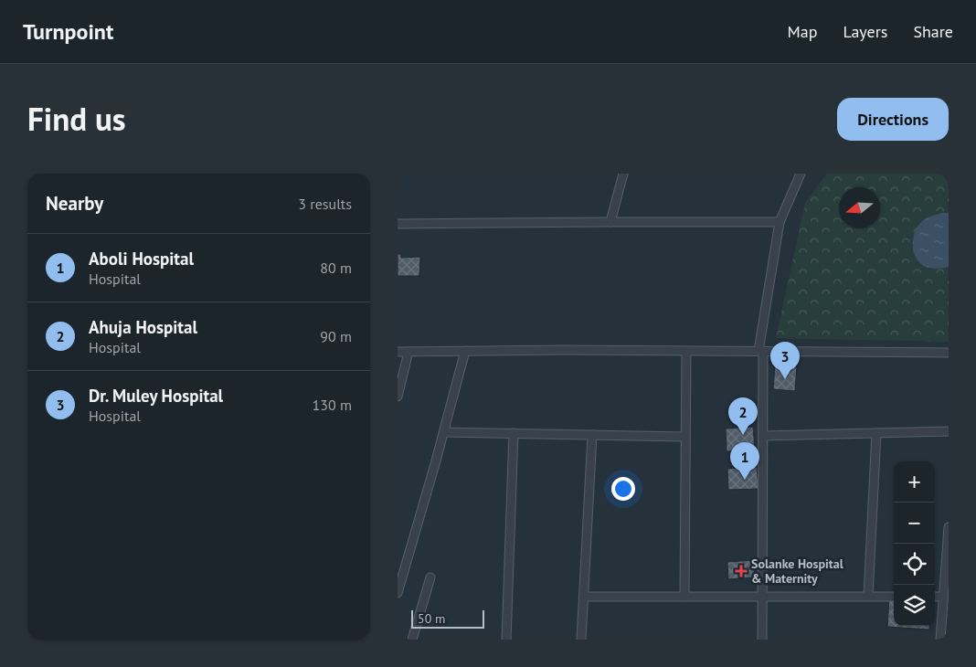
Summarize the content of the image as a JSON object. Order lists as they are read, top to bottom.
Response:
{
  "places": {
    "health": ["Solanke Hospital & Maternity"]
  },
  "scale_bar": "50 m",
  "north": "left",
  "page": {
    "header": "Turnpoint",
    "nav": ["Map", "Layers", "Share"],
    "title": "Find us",
    "buttons": "Directions",
    "heading": ["Nearby", "3 results"],
    "list": [
      {
        "mark": "1",
        "name": "Aboli Hospital",
        "note": "Hospital",
        "value": "80 m"
      },
      {
        "mark": "2",
        "name": "Ahuja Hospital",
        "note": "Hospital",
        "value": "90 m"
      },
      {
        "mark": "3",
        "name": "Dr. Muley Hospital",
        "note": "Hospital",
        "value": "130 m"
      }
    ],
    "pins": ["3", "2", "1"],
    "map_buttons": ["+", "−"],
    "scale": "50 m"
  }
}
